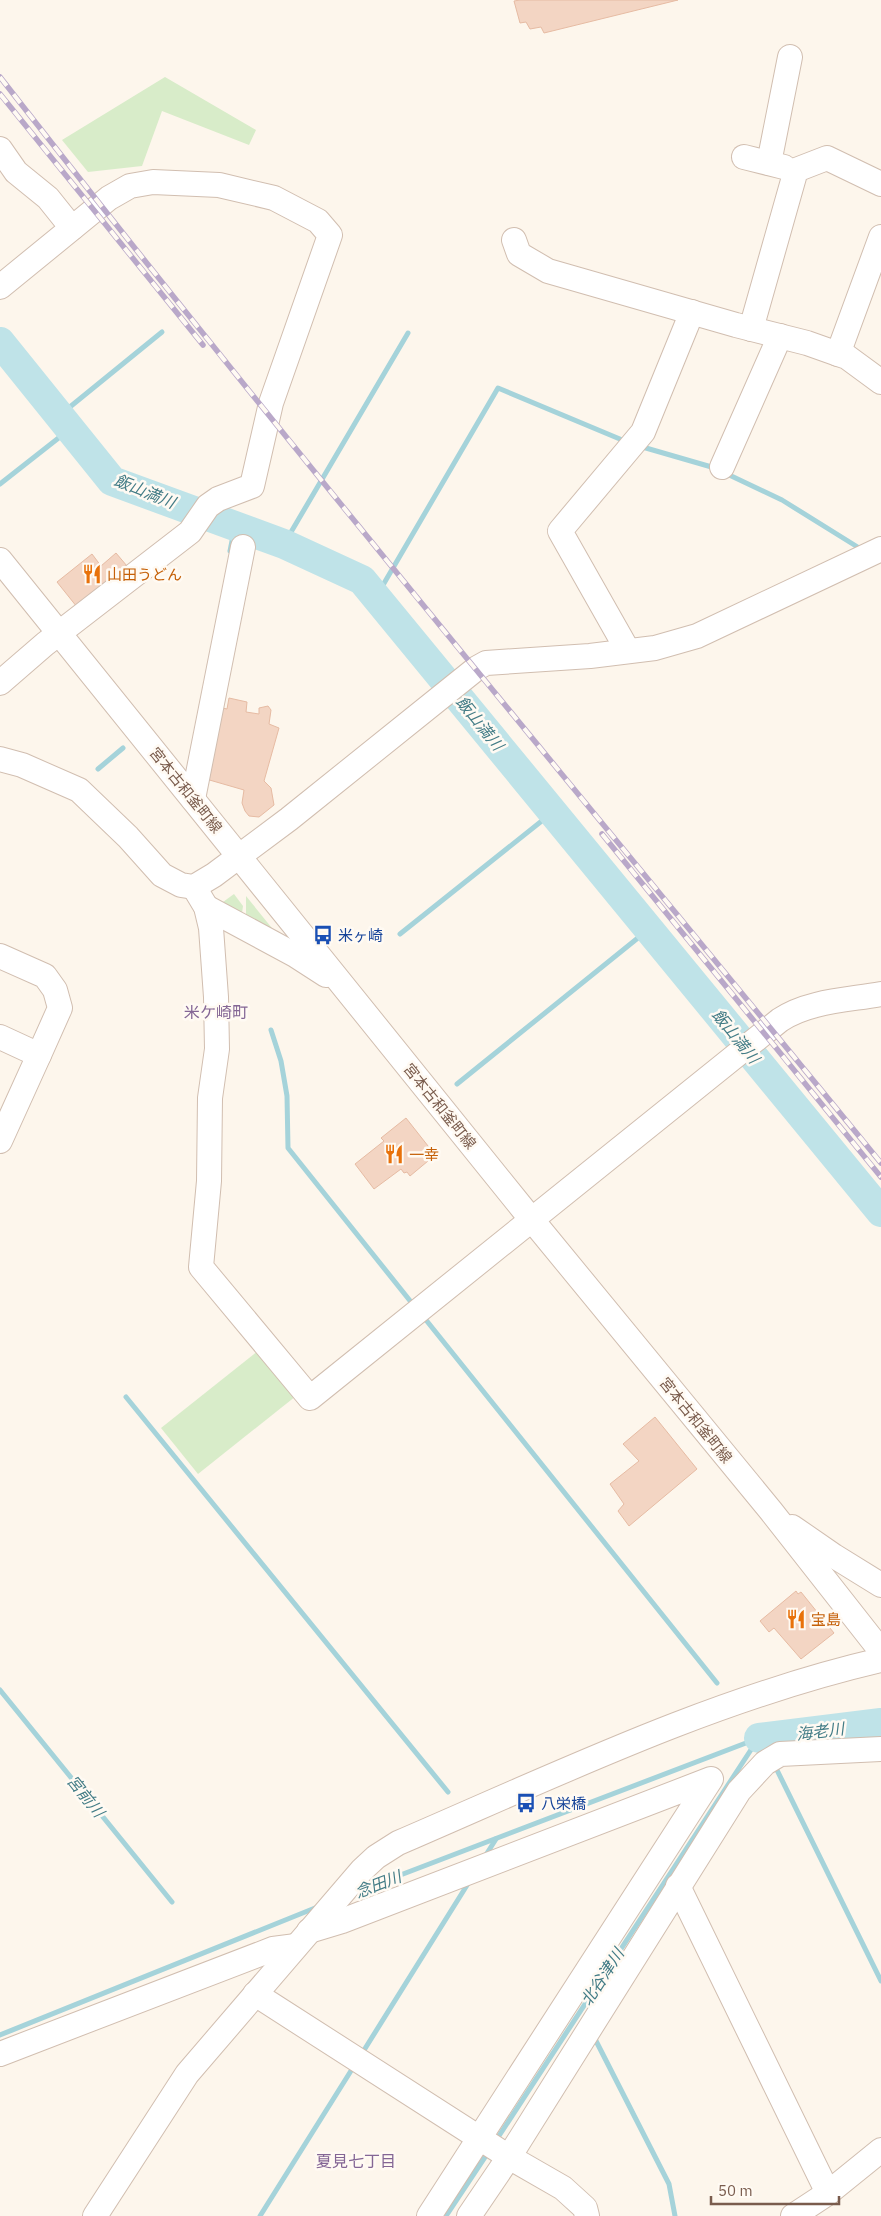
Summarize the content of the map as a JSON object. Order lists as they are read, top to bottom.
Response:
{
  "streets": {
    "street": ["宮本古和釜町線"]
  },
  "districts": ["米ケ崎町", "夏見七丁目"],
  "water": [
    "飯山満川",
    "海老川",
    "宮前川",
    "念田川",
    "北谷津川"
  ],
  "places": {
    "restaurant": ["山田うどん", "一幸", "宝島"],
    "bus stop": ["米ヶ崎", "八栄橋"]
  },
  "scale_bar": "50 m"
}
